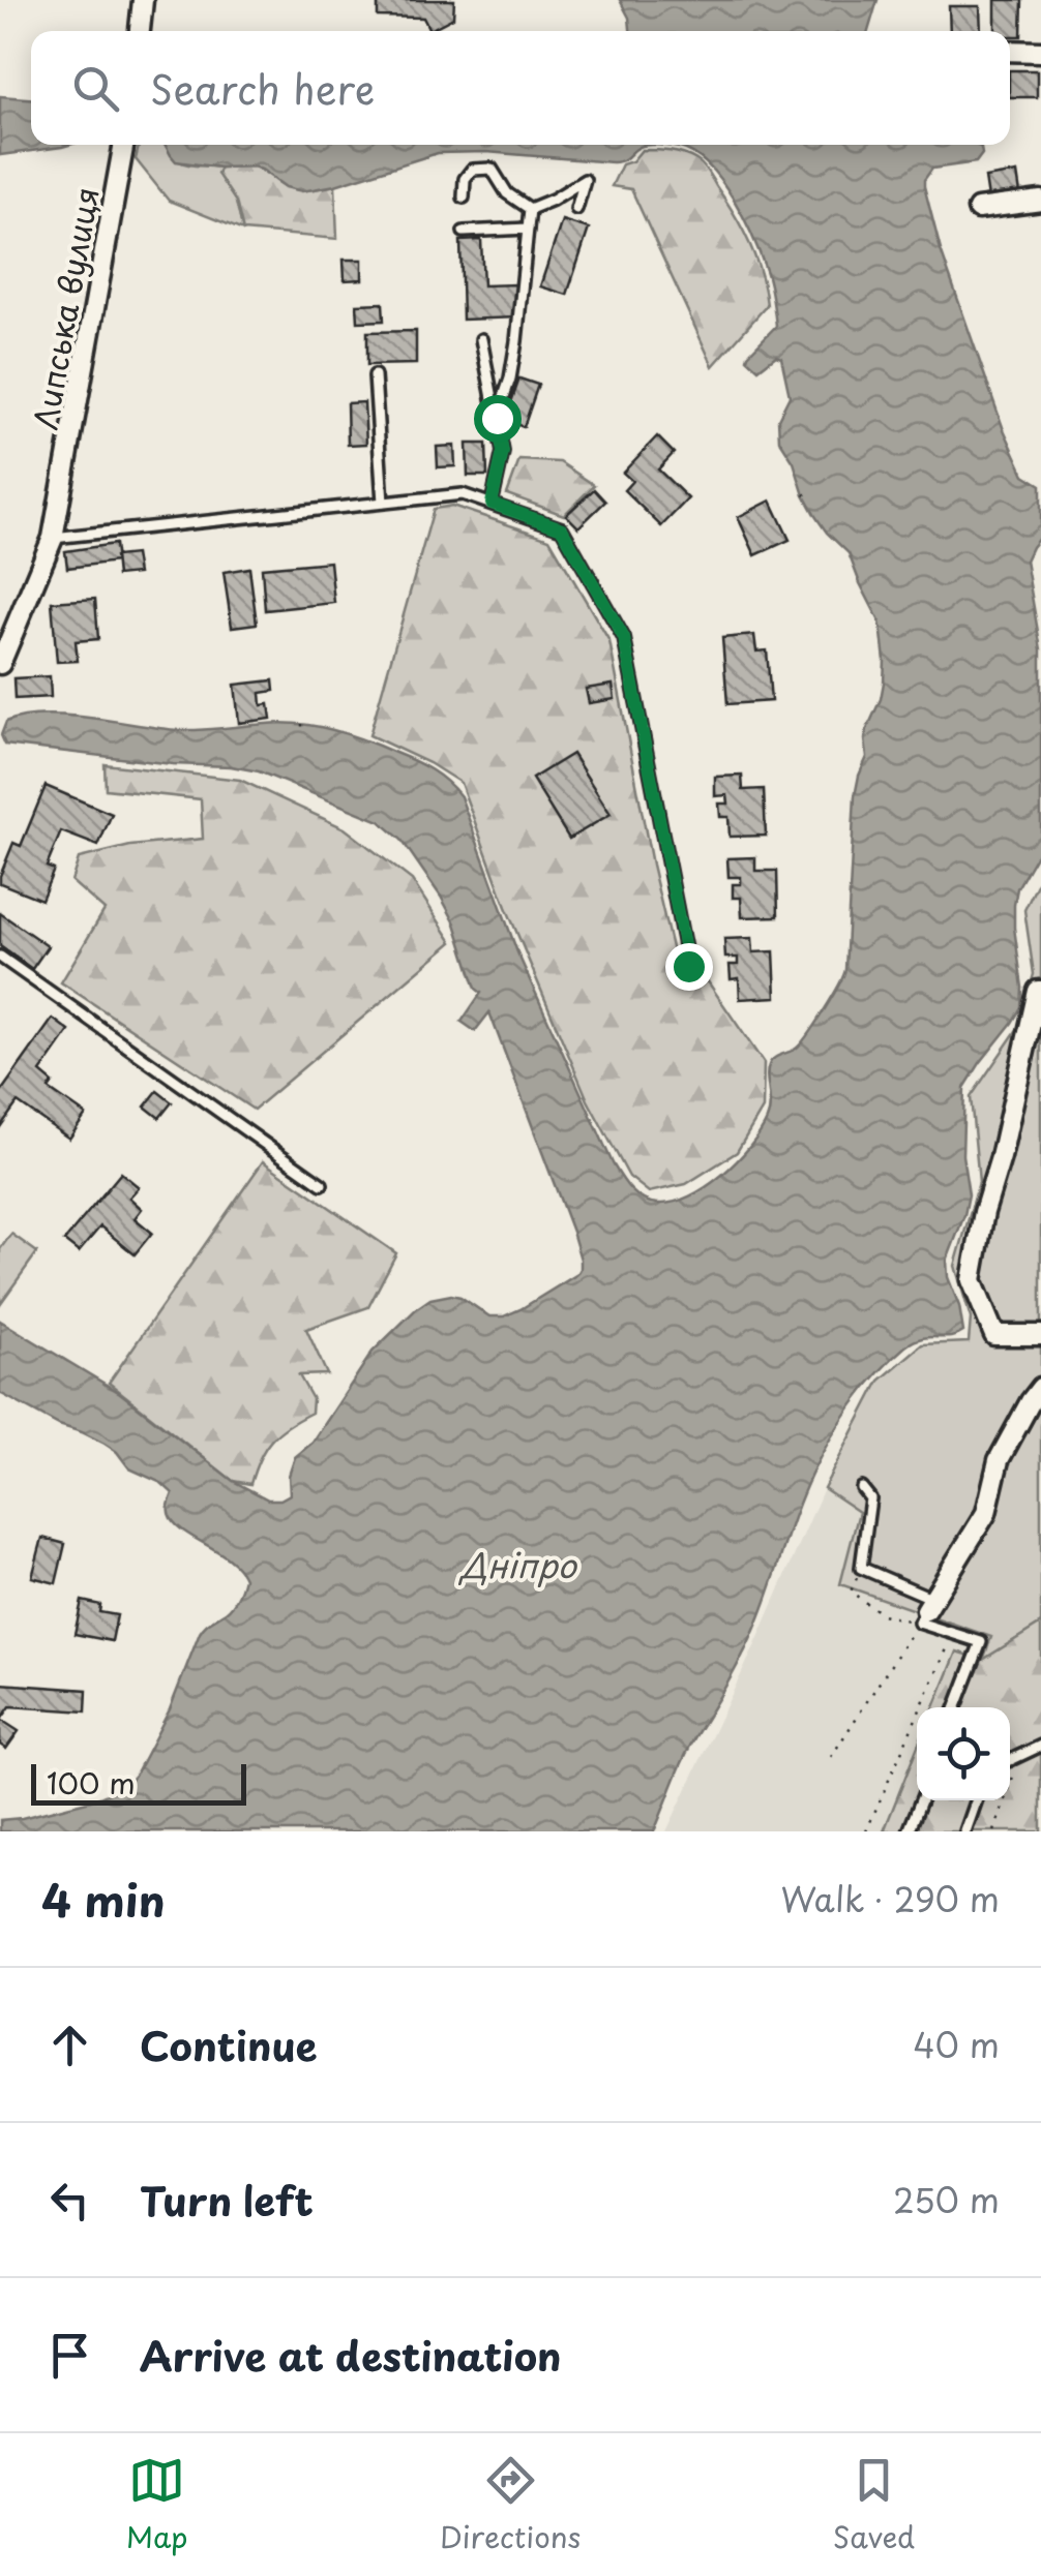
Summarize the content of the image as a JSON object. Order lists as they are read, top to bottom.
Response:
{
  "streets": {
    "street": ["Липська вулиця"]
  },
  "water": ["Дніпро"],
  "scale_bar": "100 m",
  "page": {
    "search": "Search here",
    "scale": "100 m",
    "heading": ["4 min", "Walk · 290 m"],
    "list": [
      ["Continue", "40 m"],
      ["Turn left", "250 m"],
      "Arrive at destination"
    ],
    "nav": ["Map", "Directions", "Saved"]
  }
}
